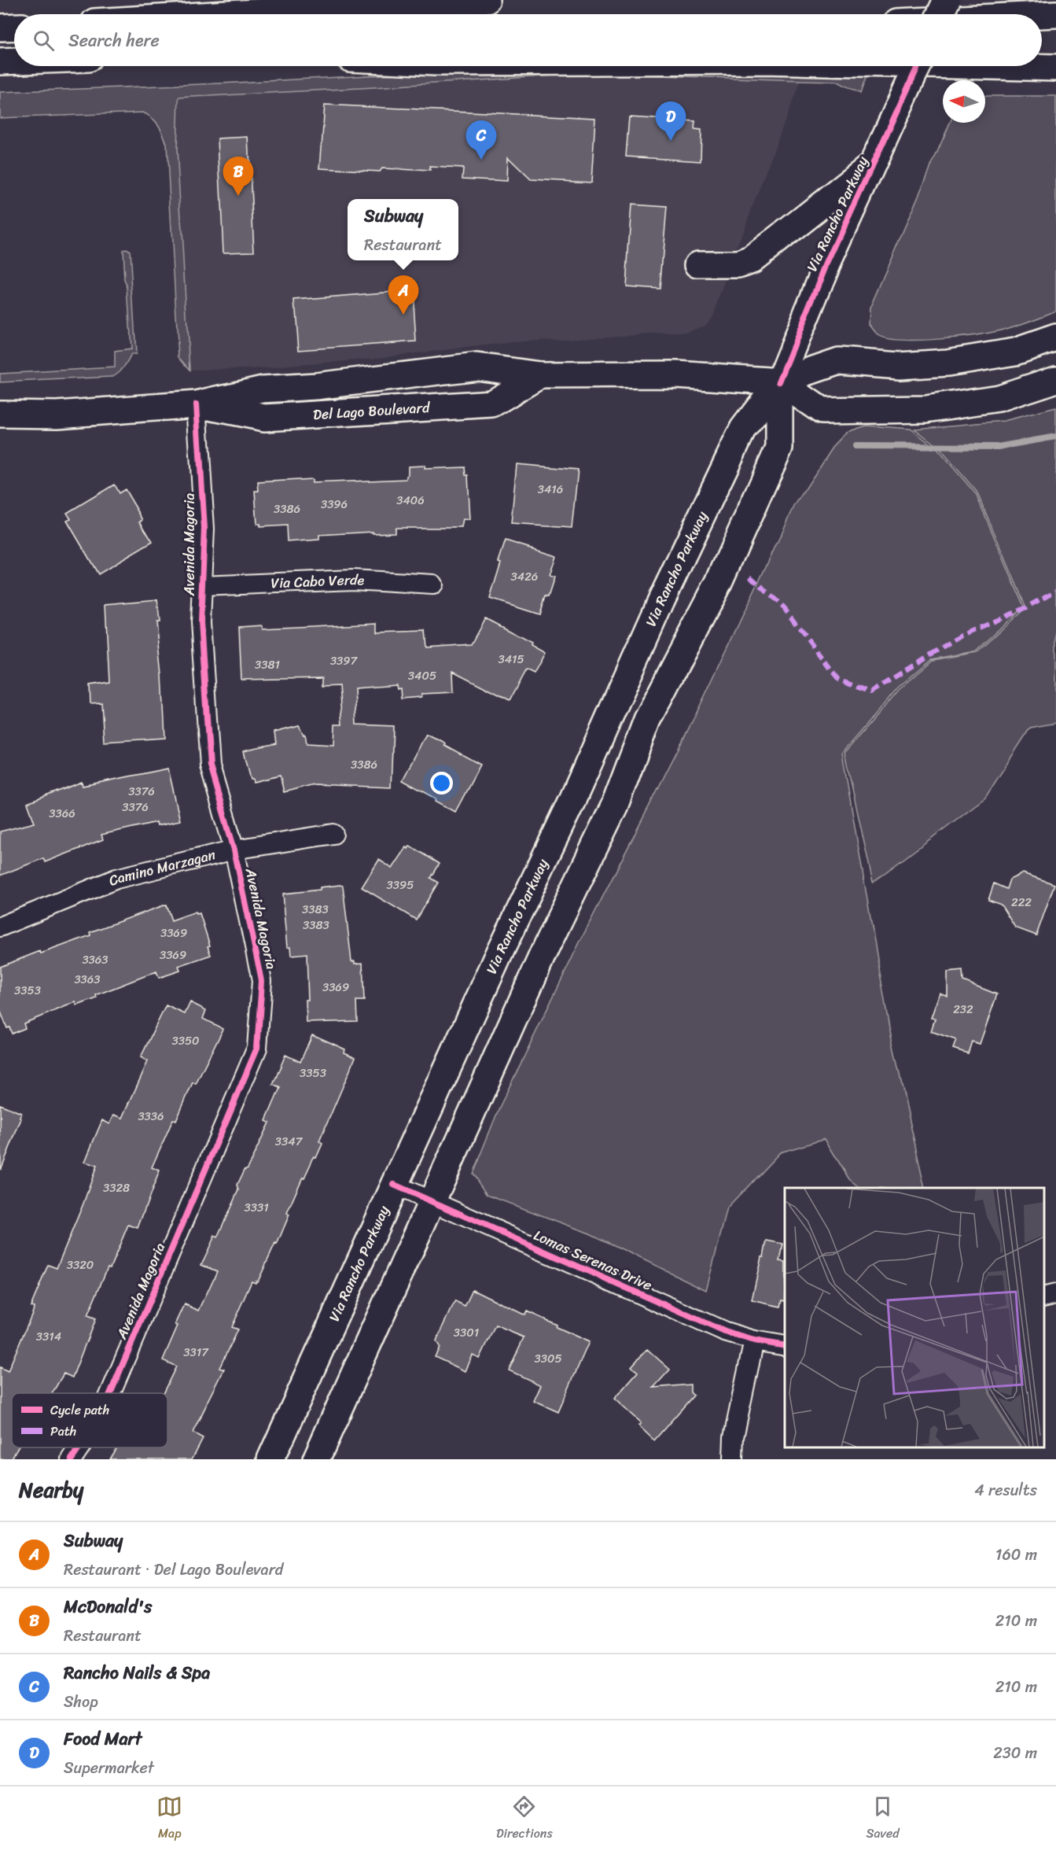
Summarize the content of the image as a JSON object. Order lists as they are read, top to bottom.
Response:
{
  "streets": {
    "main road": ["Via Rancho Parkway", "Del Lago Boulevard"],
    "street": [
      "Avenida Magoria",
      "Via Cabo Verde",
      "Camino Marzagan",
      "Lomas Serenas Drive"
    ]
  },
  "crossings": [
    ["Via Rancho Parkway", "Del Lago Boulevard"],
    ["Via Rancho Parkway", "Lomas Serenas Drive"],
    ["Del Lago Boulevard", "Avenida Magoria"],
    ["Avenida Magoria", "Via Cabo Verde"],
    ["Avenida Magoria", "Camino Marzagan"]
  ],
  "house_numbers": [
    "3416",
    "3406",
    "3396",
    "3386",
    "3426",
    "3415",
    "3397",
    "3381",
    "3405",
    "3386",
    "3376",
    "3376",
    "3366",
    "3395",
    "222",
    "3383",
    "3383",
    "3369",
    "3369",
    "3363",
    "3363",
    "3369",
    "3353",
    "232",
    "3350",
    "3353",
    "3336",
    "3347",
    "3328",
    "3331",
    "3320",
    "3301",
    "3314",
    "3317",
    "3305"
  ],
  "legend": ["Cycle path", "Path"],
  "north": "left",
  "page": {
    "search": "Search here",
    "pins": [
      "D",
      "C",
      "B",
      "A"
    ],
    "popup": ["Subway", "Restaurant"],
    "heading": ["Nearby", "4 results"],
    "list": [
      {
        "mark": "A",
        "name": "Subway",
        "note": "Restaurant · Del Lago Boulevard",
        "value": "160 m"
      },
      {
        "mark": "B",
        "name": "McDonald's",
        "note": "Restaurant",
        "value": "210 m"
      },
      {
        "mark": "C",
        "name": "Rancho Nails & Spa",
        "note": "Shop",
        "value": "210 m"
      },
      {
        "mark": "D",
        "name": "Food Mart",
        "note": "Supermarket",
        "value": "230 m"
      }
    ],
    "nav": ["Map", "Directions", "Saved"]
  }
}
